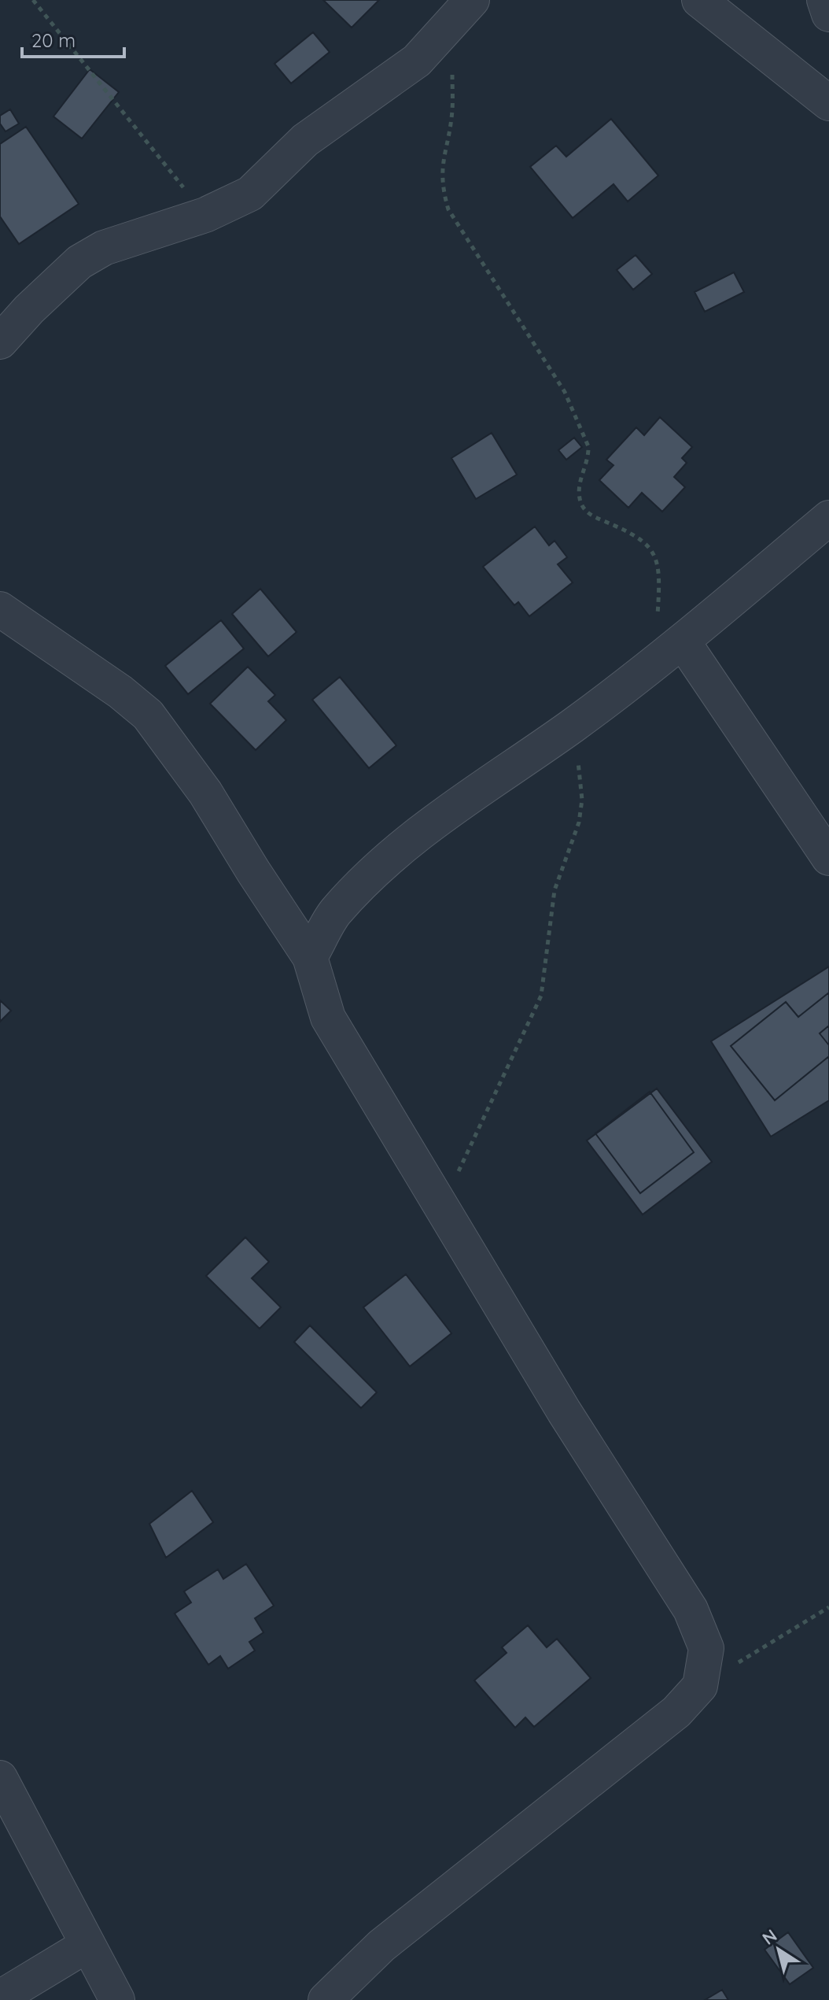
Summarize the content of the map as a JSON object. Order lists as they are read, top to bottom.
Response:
{
  "scale_bar": "20 m",
  "north": "top left"
}
